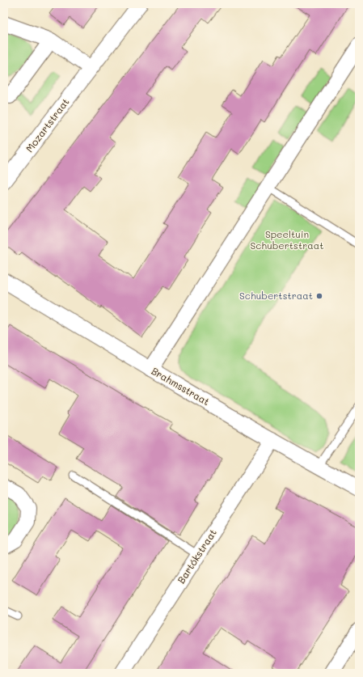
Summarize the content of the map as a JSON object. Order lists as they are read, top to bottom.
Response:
{
  "streets": {
    "street": ["Mozartstraat", "Brahmsstraat", "Bartókstraat"]
  },
  "crossings": [
    ["Brahmsstraat", "Bartókstraat"]
  ],
  "parks": ["Speeltuin Schubertstraat"],
  "places": ["Schubertstraat"]
}
